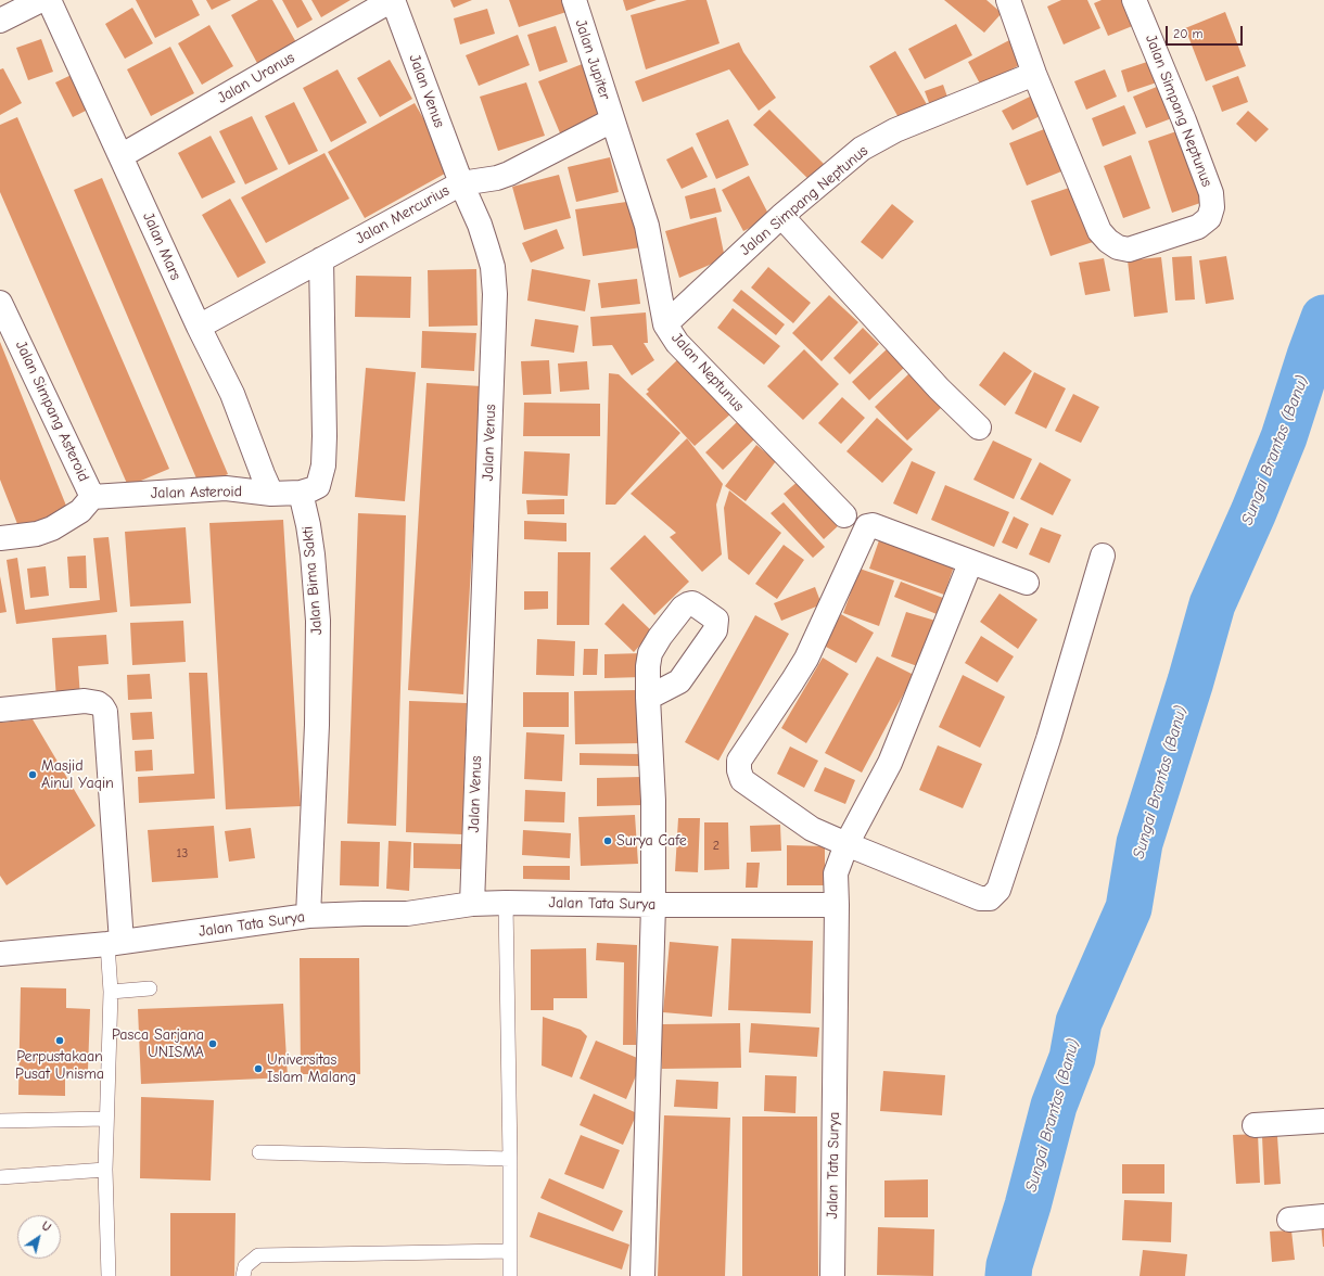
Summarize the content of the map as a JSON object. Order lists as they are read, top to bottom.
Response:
{
  "streets": {
    "street": [
      "Jalan Jupiter",
      "Jalan Uranus",
      "Jalan Venus",
      "Jalan Simpang Neptunus",
      "Jalan Mercurius",
      "Jalan Mars",
      "Jalan Neptunus",
      "Jalan Simpang Asteroid",
      "Jalan Asteroid",
      "Jalan Bima Sakti",
      "Jalan Tata Surya"
    ]
  },
  "crossings": [
    ["Jalan Jupiter", "Jalan Mercurius"],
    ["Jalan Jupiter", "Jalan Neptunus"],
    ["Jalan Uranus", "Jalan Venus"],
    ["Jalan Uranus", "Jalan Mars"],
    ["Jalan Venus", "Jalan Mercurius"],
    ["Jalan Venus", "Jalan Tata Surya"],
    ["Jalan Simpang Neptunus", "Jalan Neptunus"],
    ["Jalan Mercurius", "Jalan Mars"],
    ["Jalan Mercurius", "Jalan Neptunus"],
    ["Jalan Mars", "Jalan Asteroid"],
    ["Jalan Simpang Asteroid", "Jalan Asteroid"],
    ["Jalan Asteroid", "Jalan Bima Sakti"],
    ["Jalan Bima Sakti", "Jalan Tata Surya"]
  ],
  "water": ["Sungai Brantas (Banu)"],
  "places": [
    "Masjid Ainul Yaqin",
    "Surya Cafe",
    "Perpustakaan Pusat Unisma",
    "Pasca Sarjana UNISMA",
    "Universitas Islam Malang"
  ],
  "house_numbers": ["2", "13"],
  "scale_bar": "20 m",
  "north": "top right"
}
